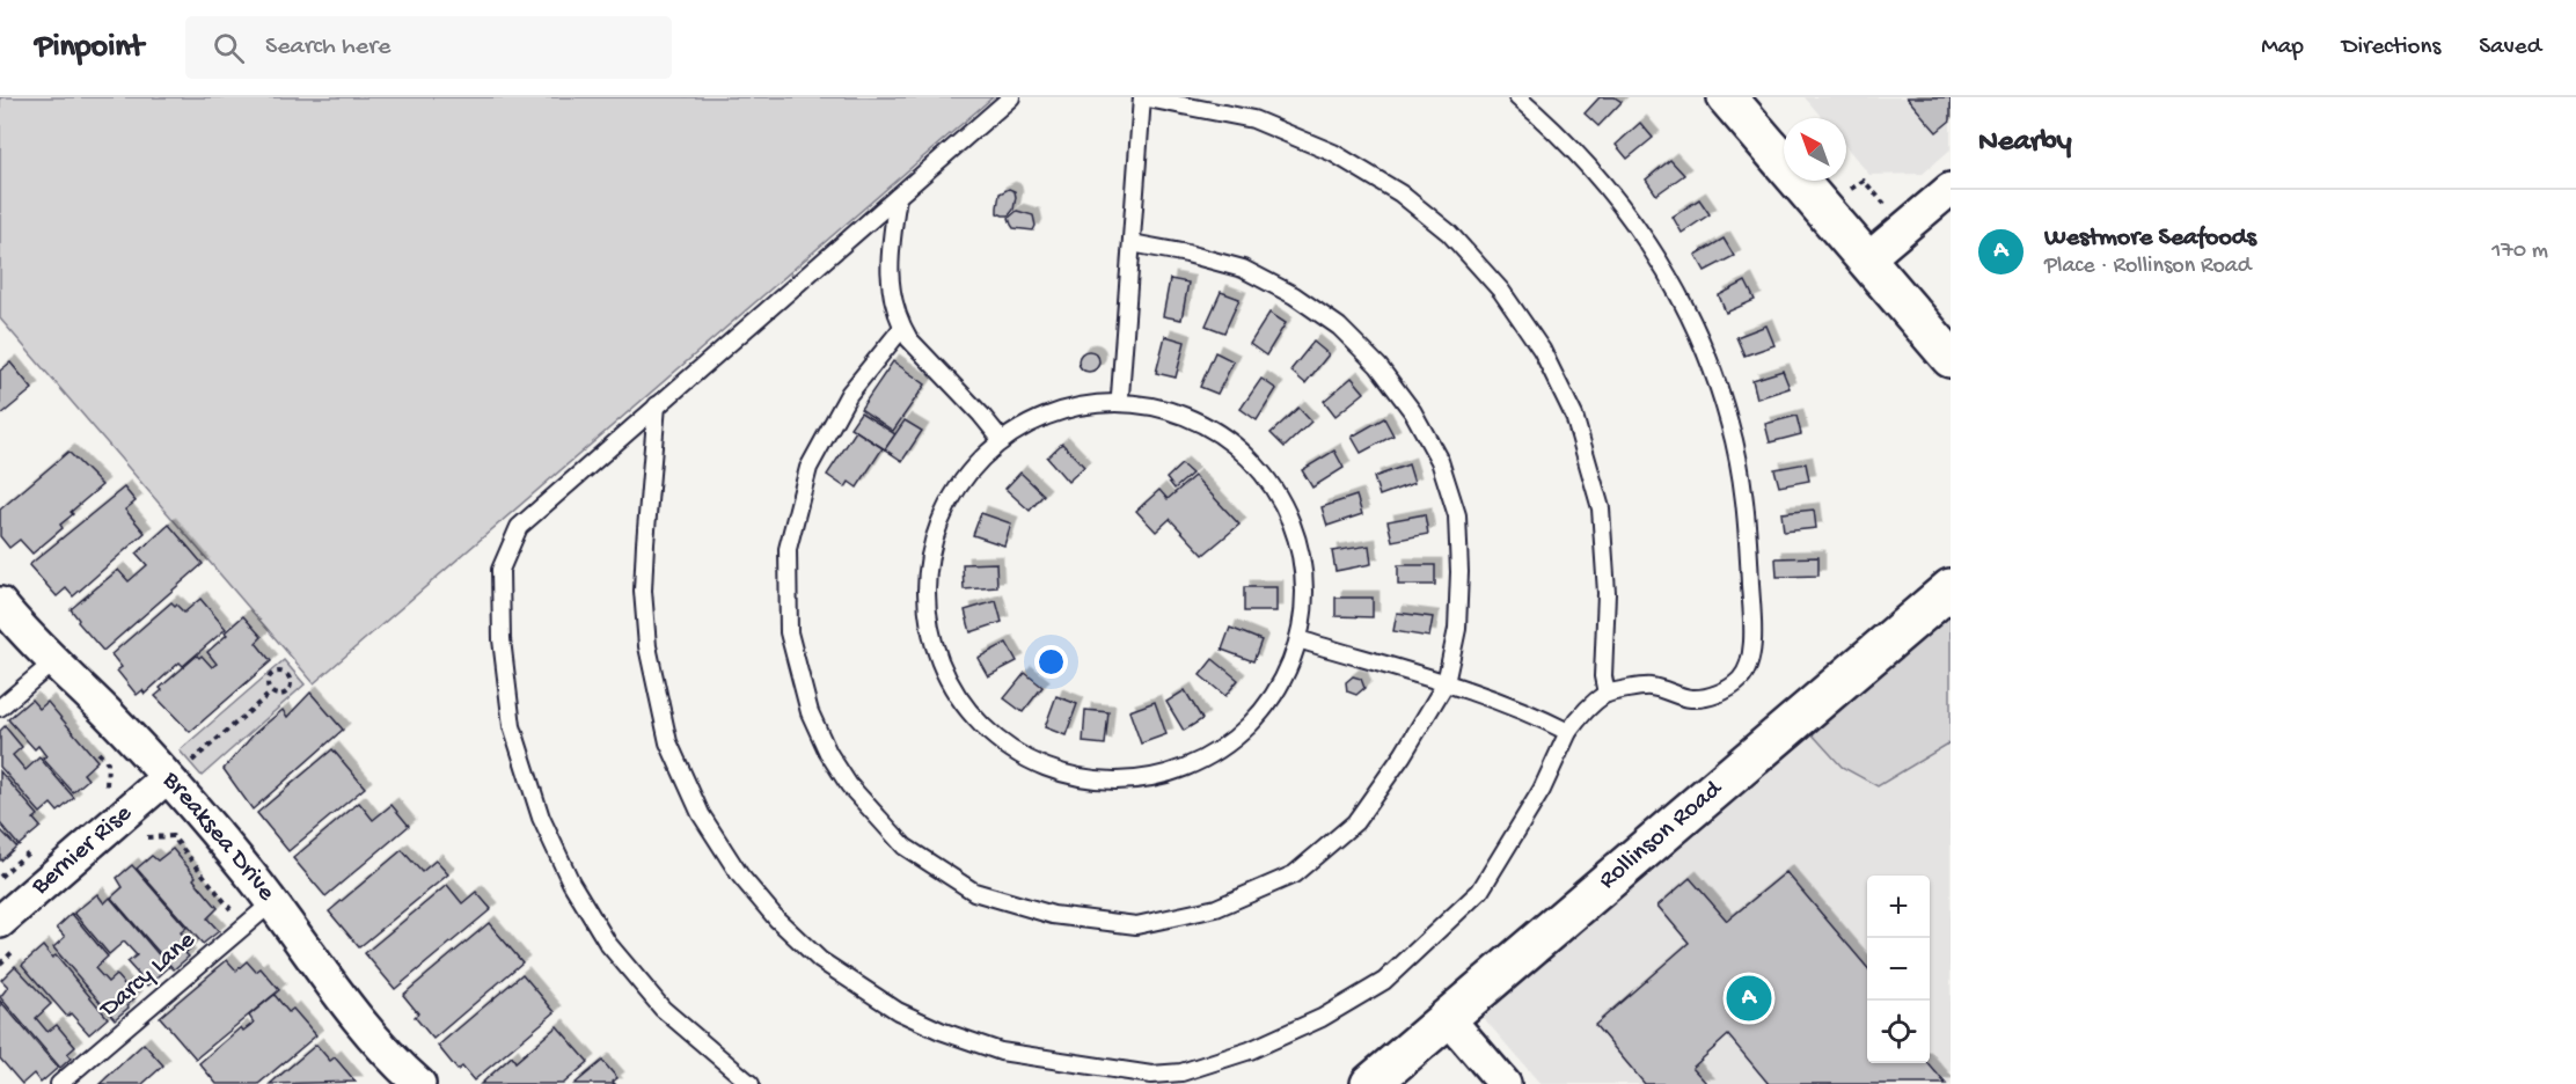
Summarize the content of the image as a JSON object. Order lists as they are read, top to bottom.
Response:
{
  "streets": {
    "street": ["Rollinson Road", "Breaksea Drive", "Bernier Rise"],
    "lane": ["Darcy Lane"]
  },
  "crossings": [
    ["Breaksea Drive", "Bernier Rise"],
    ["Breaksea Drive", "Darcy Lane"]
  ],
  "north": "top left",
  "page": {
    "header": "Pinpoint",
    "search": "Search here",
    "nav": ["Map", "Directions", "Saved"],
    "heading": "Nearby",
    "list": [
      {
        "mark": "A",
        "name": "Westmore Seafoods",
        "note": "Place · Rollinson Road",
        "value": "170 m"
      }
    ],
    "map_buttons": ["+", "−"],
    "pins": "A"
  }
}
